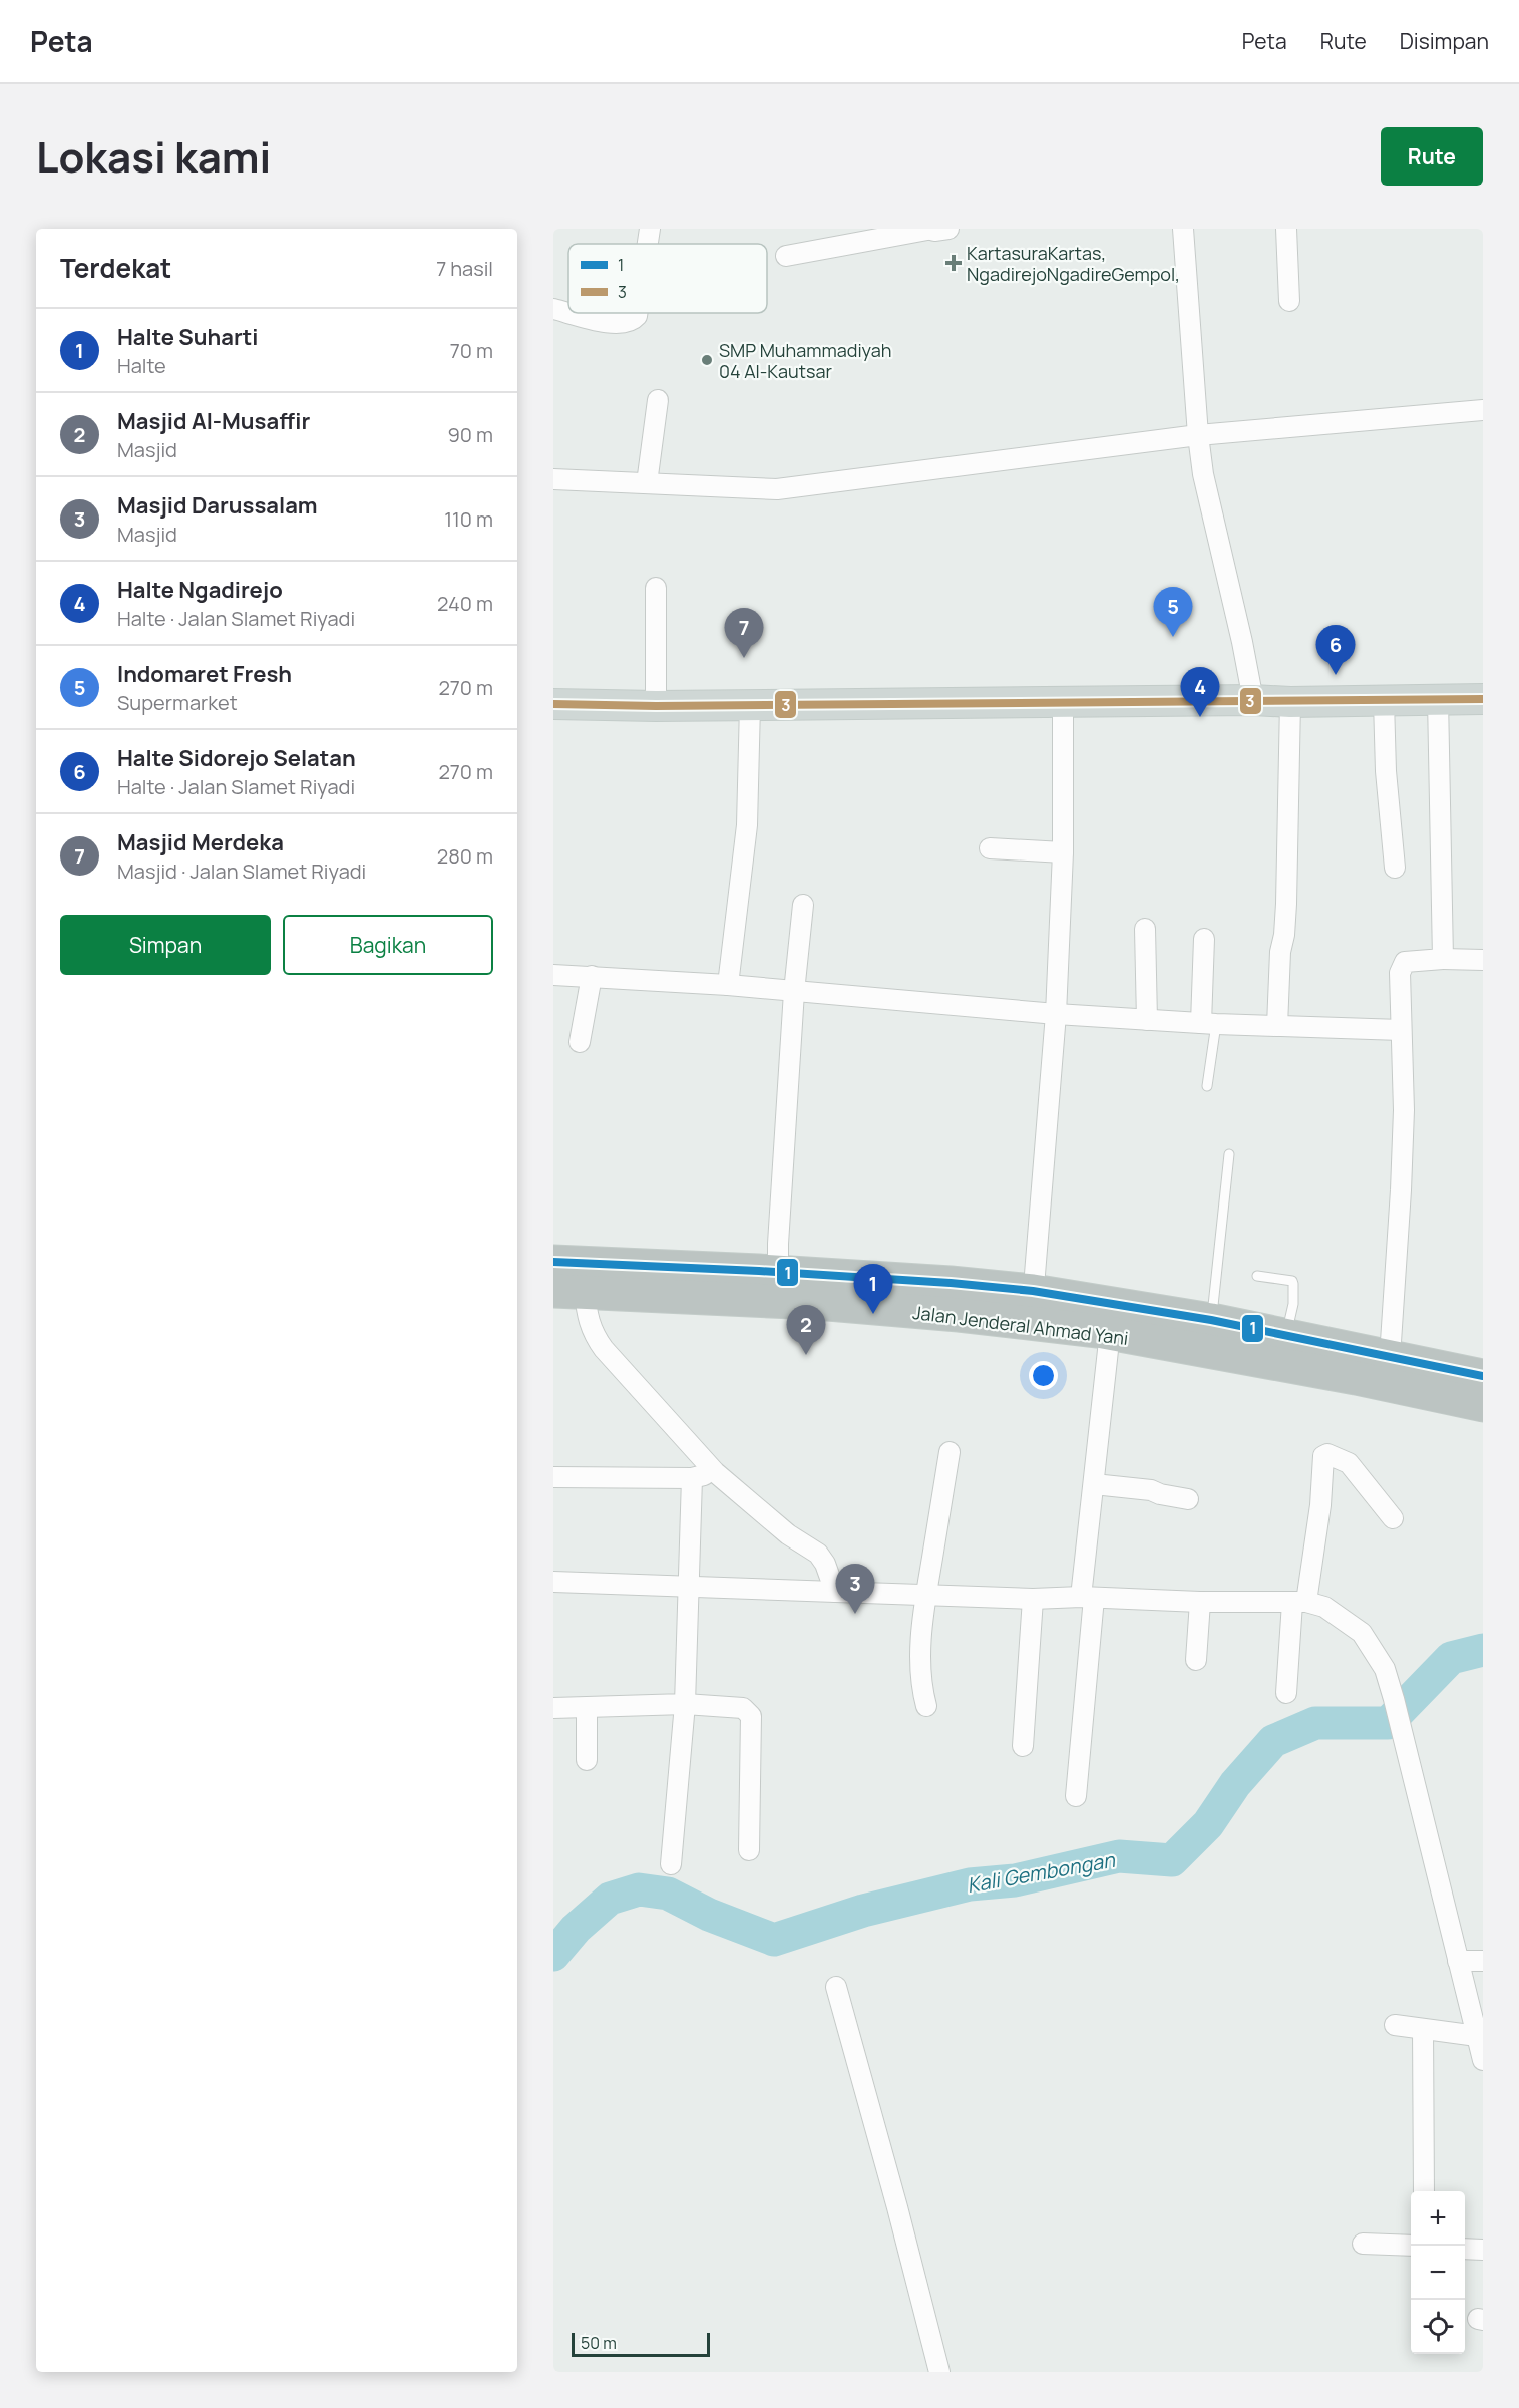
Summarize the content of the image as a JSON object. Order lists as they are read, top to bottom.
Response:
{
  "streets": {
    "highway": ["Jalan Jenderal Ahmad Yani"]
  },
  "water": ["Kali Gembongan"],
  "places": {
    "health": ["KartasuraKartas, NgadirejoNgadireGempol,"],
    "other": ["SMP Muhammadiyah 04 Al-Kautsar"]
  },
  "lines": ["transit line 3", "transit line 1"],
  "legend": ["1", "3"],
  "scale_bar": "50 m",
  "page": {
    "header": "Peta",
    "nav": ["Peta", "Rute", "Disimpan"],
    "title": "Lokasi kami",
    "buttons": [
      "Rute",
      ["Simpan", "Bagikan"]
    ],
    "heading": ["Terdekat", "7 hasil"],
    "list": [
      {
        "mark": "1",
        "name": "Halte Suharti",
        "note": "Halte",
        "value": "70 m"
      },
      {
        "mark": "2",
        "name": "Masjid Al-Musaffir",
        "note": "Masjid",
        "value": "90 m"
      },
      {
        "mark": "3",
        "name": "Masjid Darussalam",
        "note": "Masjid",
        "value": "110 m"
      },
      {
        "mark": "4",
        "name": "Halte Ngadirejo",
        "note": "Halte · Jalan Slamet Riyadi",
        "value": "240 m"
      },
      {
        "mark": "5",
        "name": "Indomaret Fresh",
        "note": "Supermarket",
        "value": "270 m"
      },
      {
        "mark": "6",
        "name": "Halte Sidorejo Selatan",
        "note": "Halte · Jalan Slamet Riyadi",
        "value": "270 m"
      },
      {
        "mark": "7",
        "name": "Masjid Merdeka",
        "note": "Masjid · Jalan Slamet Riyadi",
        "value": "280 m"
      }
    ],
    "pins": [
      "5",
      "7",
      "6",
      "4",
      "1",
      "2",
      "3"
    ],
    "map_buttons": ["+", "−"],
    "scale": "50 m"
  }
}
